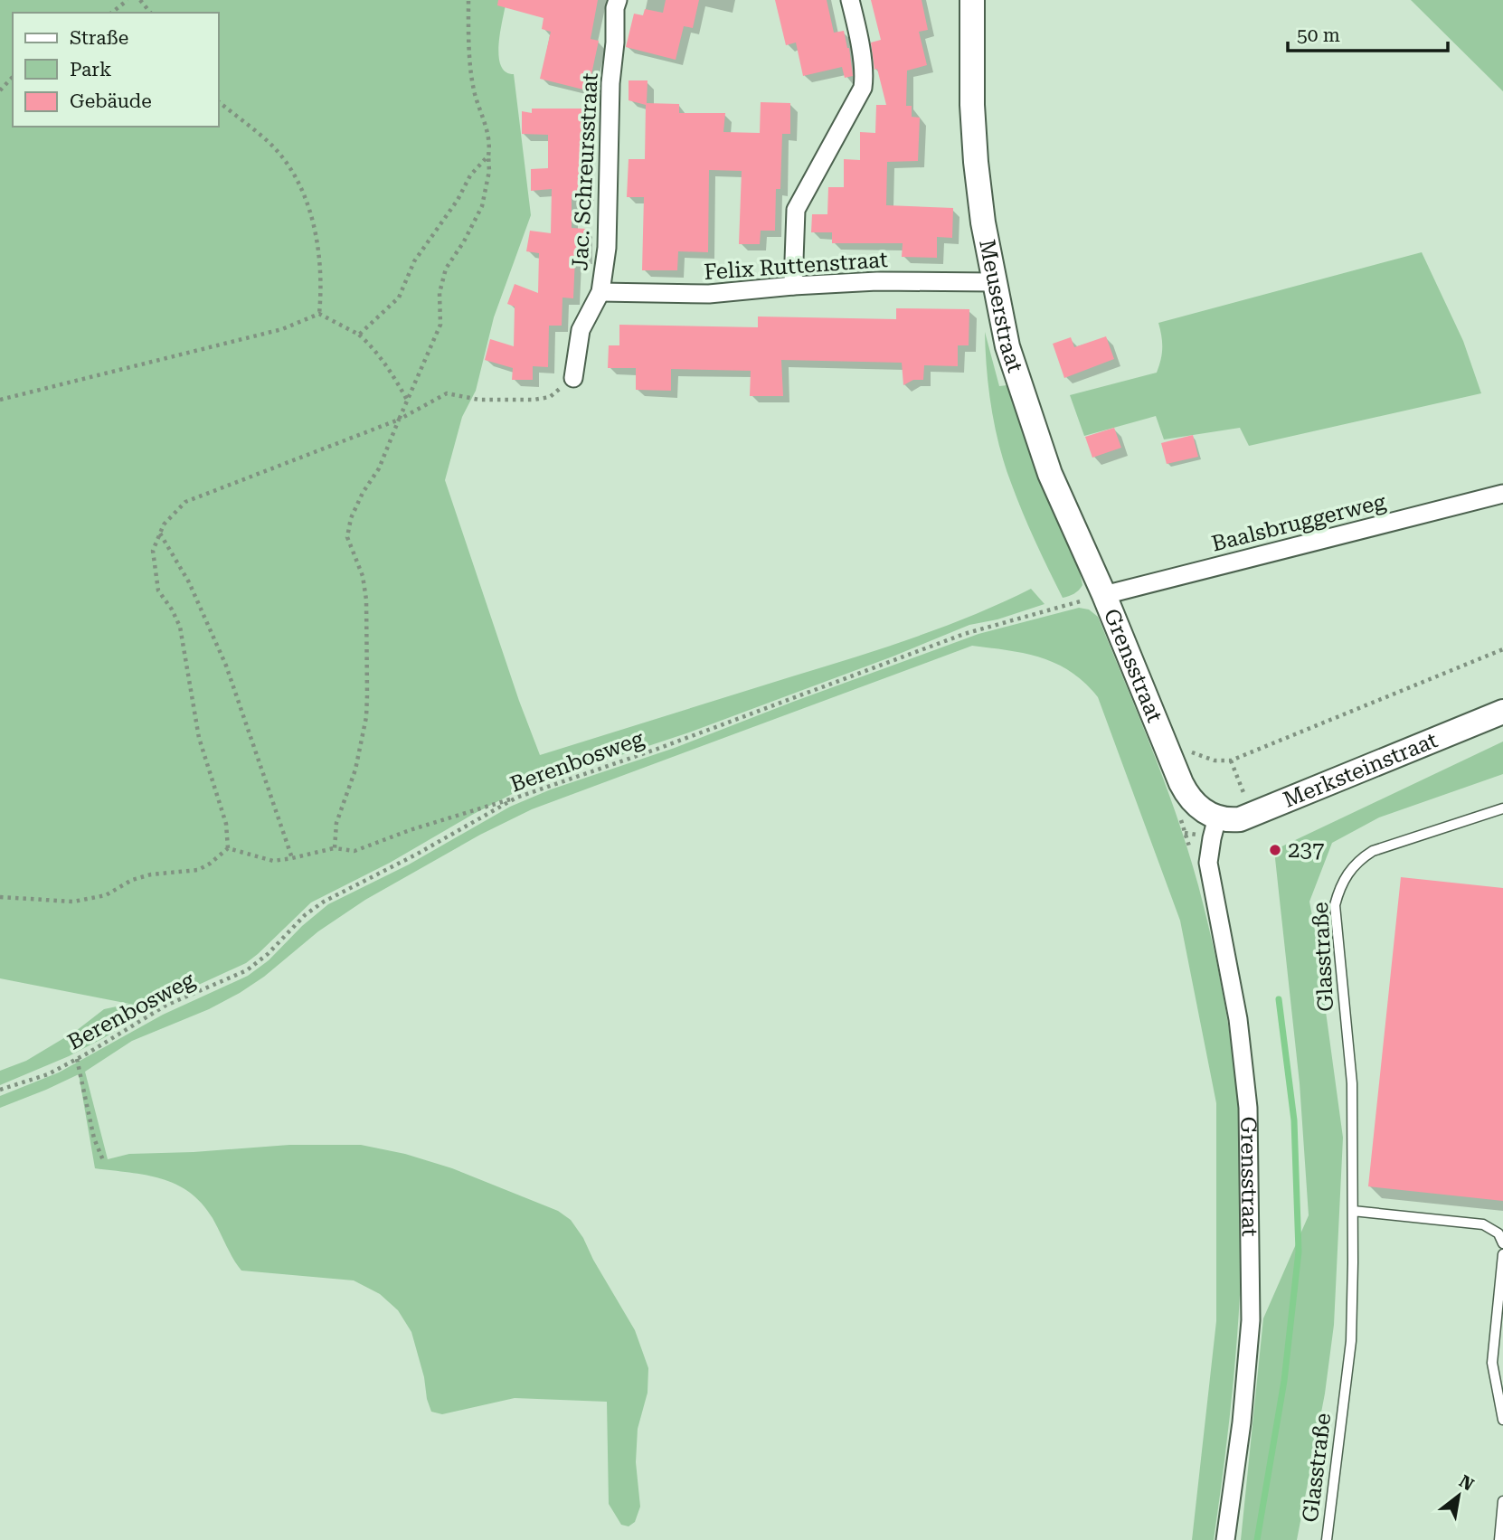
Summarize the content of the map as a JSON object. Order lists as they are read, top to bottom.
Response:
{
  "streets": {
    "street": [
      "Jac. Schreursstraat",
      "Felix Ruttenstraat",
      "Meuserstraat",
      "Baalsbruggerweg",
      "Grensstraat",
      "Merksteinstraat"
    ],
    "lane": ["Glasstraße"],
    "path": ["Berenbosweg"]
  },
  "crossings": [
    ["Jac. Schreursstraat", "Felix Ruttenstraat"],
    ["Felix Ruttenstraat", "Meuserstraat"],
    ["Meuserstraat", "Baalsbruggerweg"],
    ["Meuserstraat", "Grensstraat"],
    ["Meuserstraat", "Berenbosweg"],
    ["Baalsbruggerweg", "Grensstraat"],
    ["Baalsbruggerweg", "Berenbosweg"],
    ["Grensstraat", "Berenbosweg"],
    ["Grensstraat", "Merksteinstraat"]
  ],
  "places": ["237"],
  "legend": ["Straße", "Park", "Gebäude"],
  "scale_bar": "50 m",
  "north": "top right"
}
